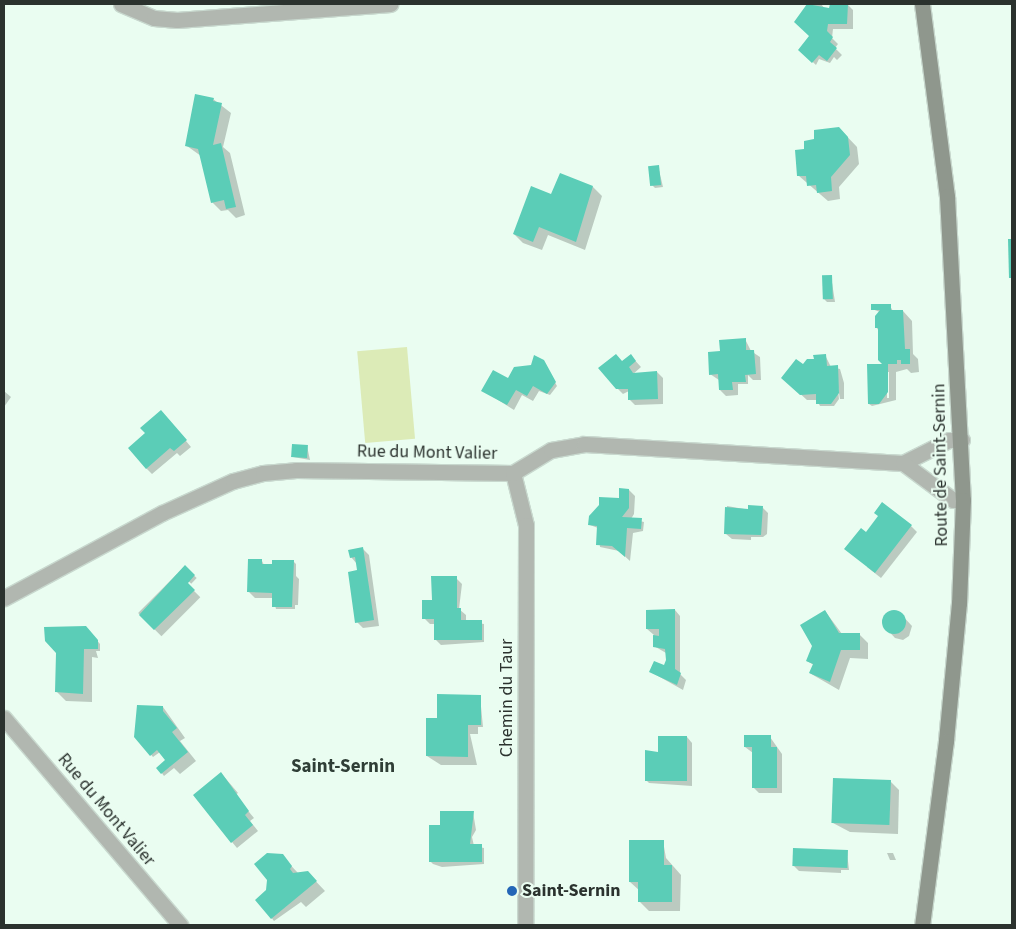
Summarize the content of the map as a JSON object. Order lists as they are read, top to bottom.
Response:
{
  "streets": {
    "street": ["Rue du Mont Valier", "Route de Saint-Sernin", "Chemin du Taur"]
  },
  "crossings": [
    ["Rue du Mont Valier", "Route de Saint-Sernin"],
    ["Rue du Mont Valier", "Chemin du Taur"]
  ],
  "districts": ["Saint-Sernin"],
  "places": ["Saint-Sernin"]
}
